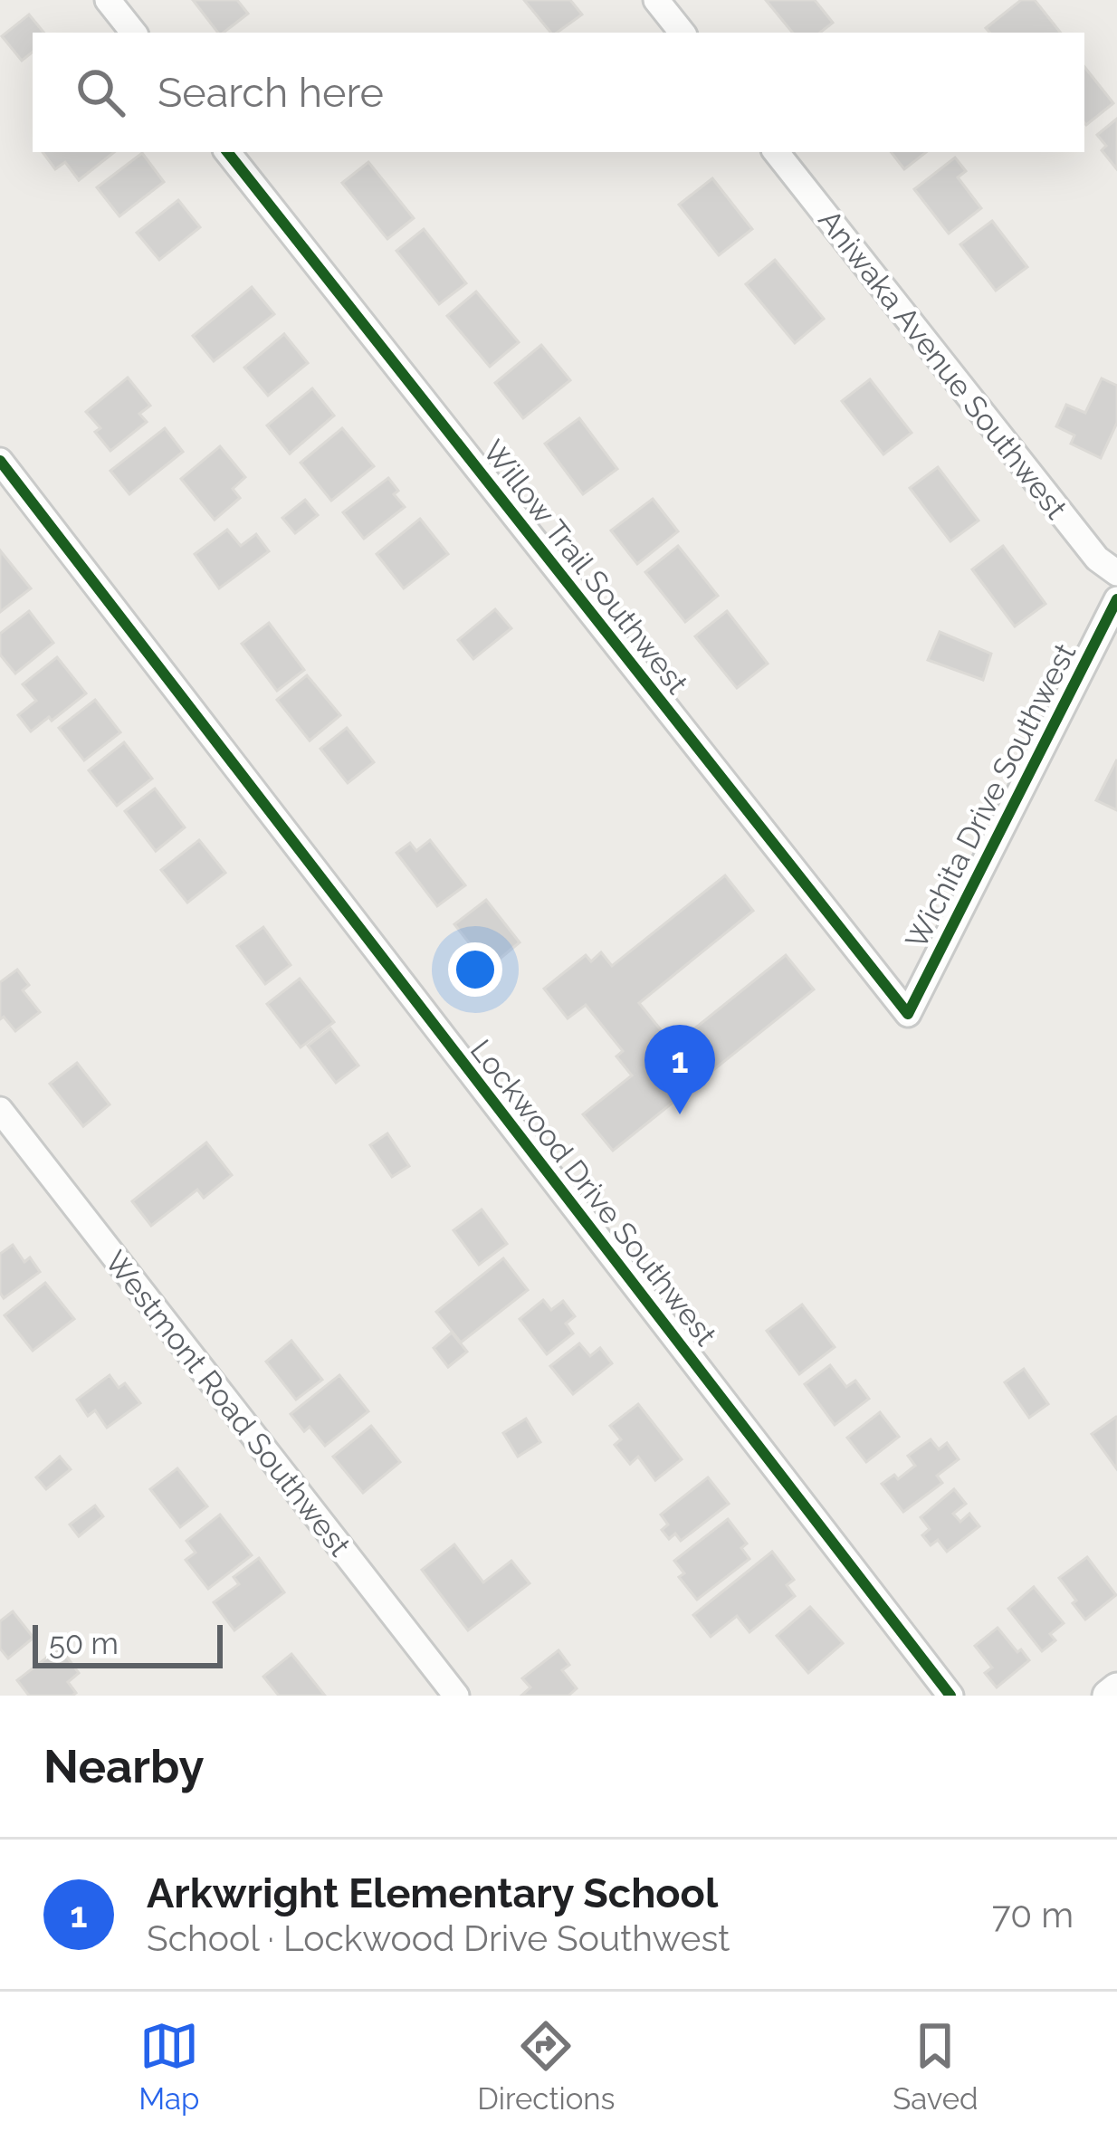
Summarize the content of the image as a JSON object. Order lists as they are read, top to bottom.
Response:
{
  "streets": {
    "street": [
      "Aniwaka Avenue Southwest",
      "Willow Trail Southwest",
      "Wichita Drive Southwest",
      "Lockwood Drive Southwest",
      "Westmont Road Southwest"
    ]
  },
  "crossings": [
    ["Willow Trail Southwest", "Wichita Drive Southwest"]
  ],
  "scale_bar": "50 m",
  "page": {
    "search": "Search here",
    "pins": "1",
    "scale": "50 m",
    "heading": "Nearby",
    "list": [
      {
        "mark": "1",
        "name": "Arkwright Elementary School",
        "note": "School · Lockwood Drive Southwest",
        "value": "70 m"
      }
    ],
    "nav": ["Map", "Directions", "Saved"]
  }
}
